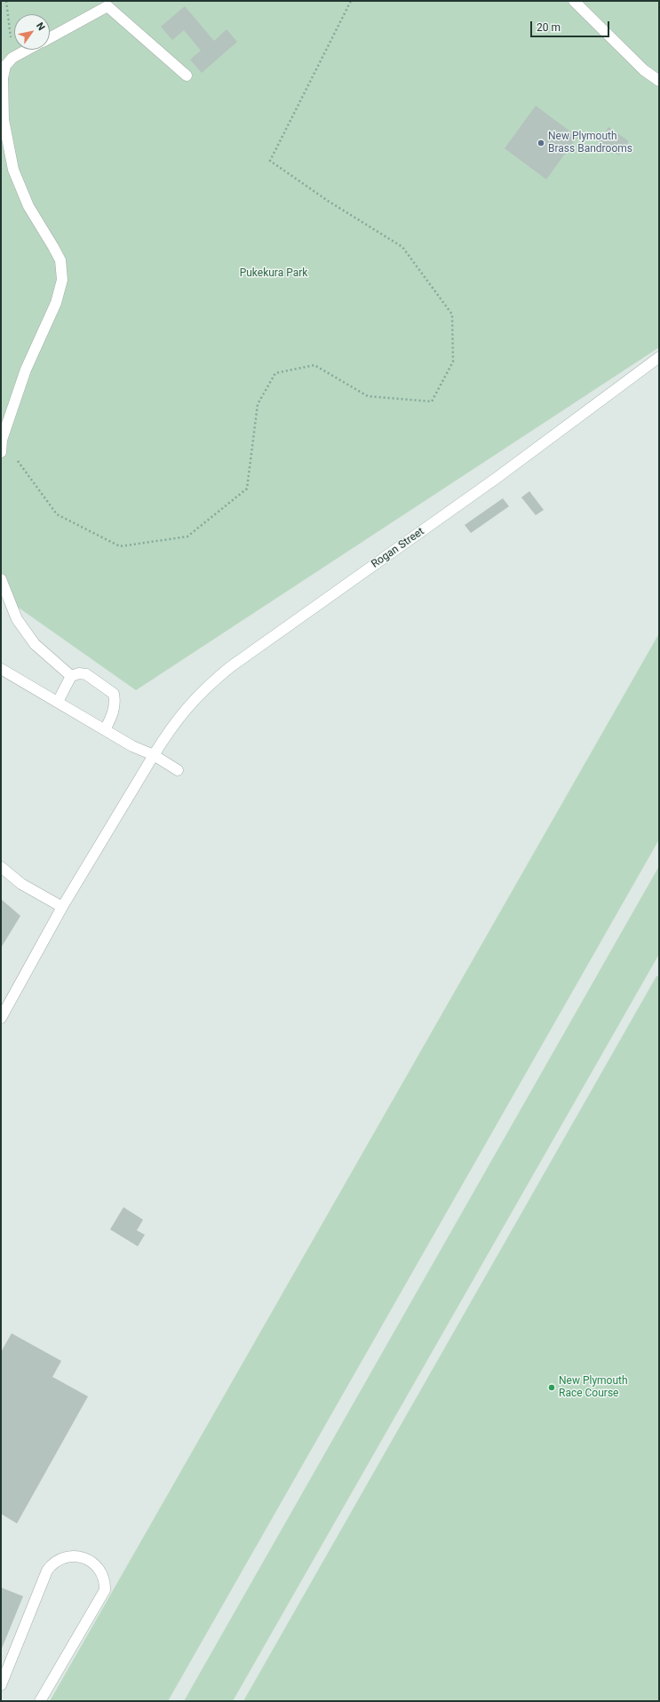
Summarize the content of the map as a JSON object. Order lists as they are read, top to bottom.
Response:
{
  "streets": {
    "street": ["Rogan Street"]
  },
  "parks": ["Pukekura Park"],
  "places": ["New Plymouth Brass Bandrooms", "New Plymouth Race Course"],
  "scale_bar": "20 m",
  "north": "top right"
}
